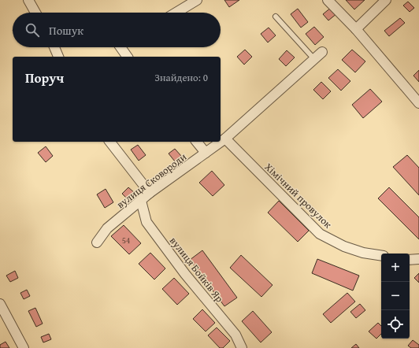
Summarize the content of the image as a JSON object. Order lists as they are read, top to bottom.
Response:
{
  "streets": {
    "street": ["вулиця Сковороди", "Хімічний провулок", "вулиця Бойків Яр"]
  },
  "crossings": [
    ["вулиця Сковороди", "Хімічний провулок"],
    ["вулиця Сковороди", "вулиця Бойків Яр"]
  ],
  "house_numbers": ["54"],
  "page": {
    "search": "Пошук",
    "heading": ["Поруч", "Знайдено: 0"],
    "map_buttons": ["+", "−"]
  }
}
